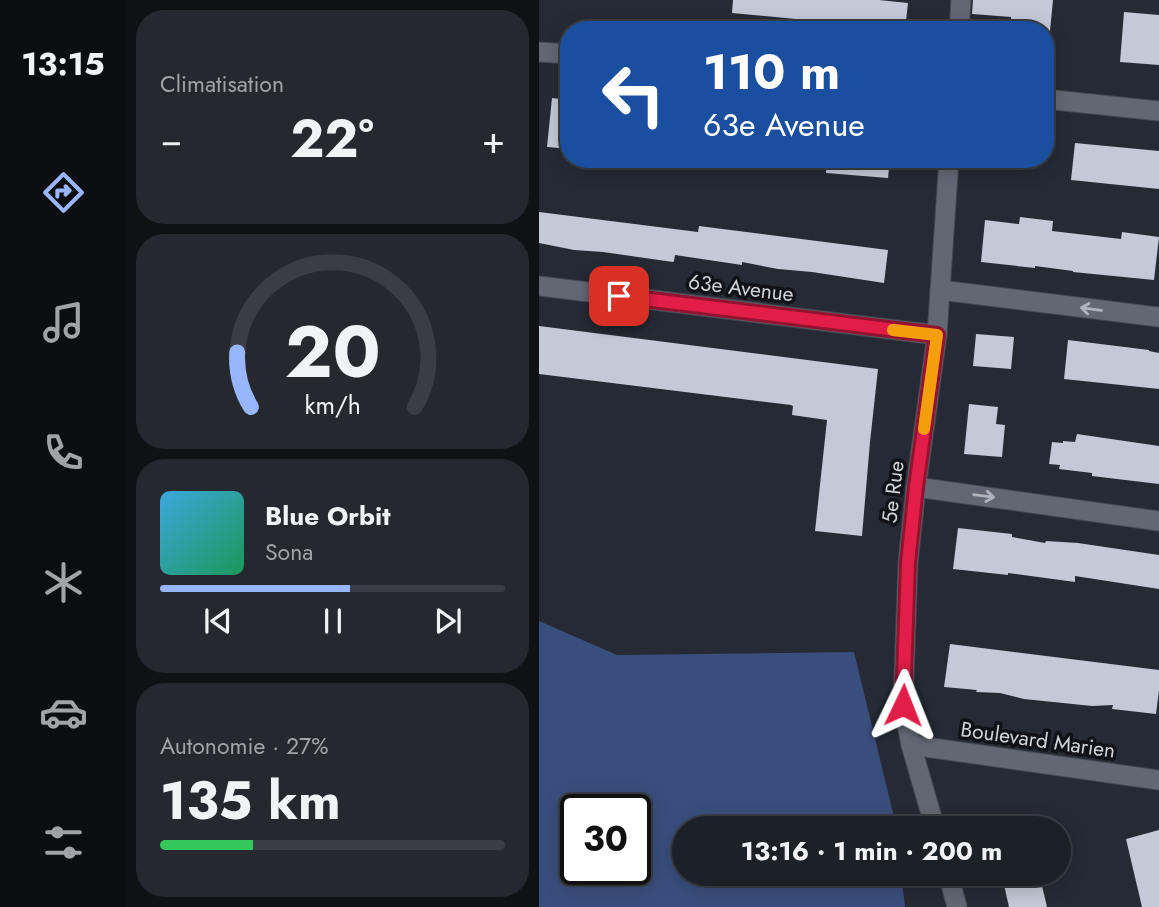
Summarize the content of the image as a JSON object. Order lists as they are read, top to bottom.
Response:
{
  "streets": {
    "street": ["63e Avenue", "5e Rue", "Boulevard Marien"]
  },
  "crossings": [
    ["63e Avenue", "5e Rue"],
    ["5e Rue", "Boulevard Marien"]
  ],
  "page": {
    "tabs": "13:15",
    "tile": [
      "Climatisation",
      ["Autonomie · 27%", "135 km"]
    ],
    "turn": ["110 m", "63e Avenue"],
    "heat": ["−", "22°", "+"],
    "song": ["Blue Orbit", "Sona"],
    "limit": "30",
    "trip": "13:16 · 1 min · 200 m",
    "gauge": ["20", "km/h"]
  }
}
